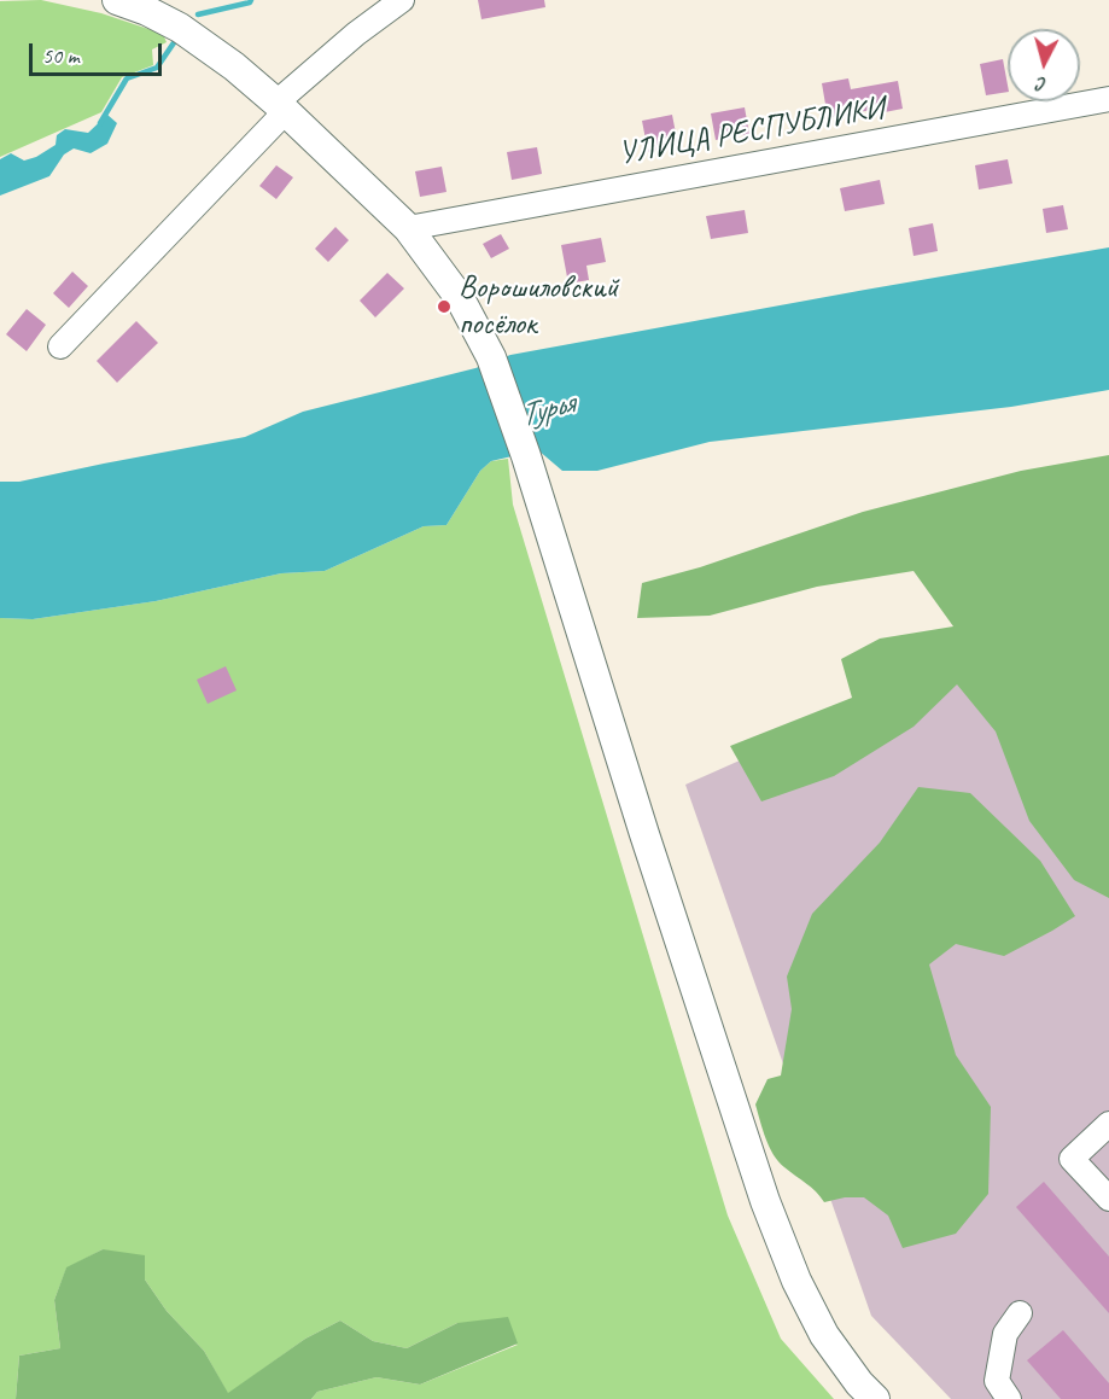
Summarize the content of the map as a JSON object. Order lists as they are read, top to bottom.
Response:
{
  "streets": {
    "street": ["УЛИЦА РЕСПУБЛИКИ"]
  },
  "water": ["Турья"],
  "places": ["Ворошиловский посёлок"],
  "scale_bar": "50 m",
  "north": "bottom"
}
